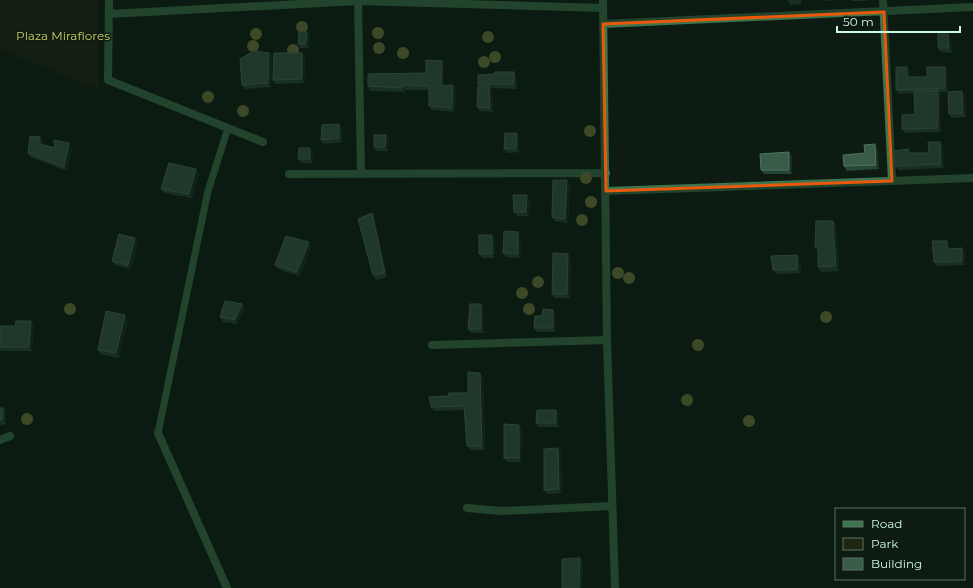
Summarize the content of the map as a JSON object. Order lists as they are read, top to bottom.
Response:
{
  "parks": ["Plaza Miraflores"],
  "legend": ["Road", "Park", "Building"],
  "scale_bar": "50 m"
}
